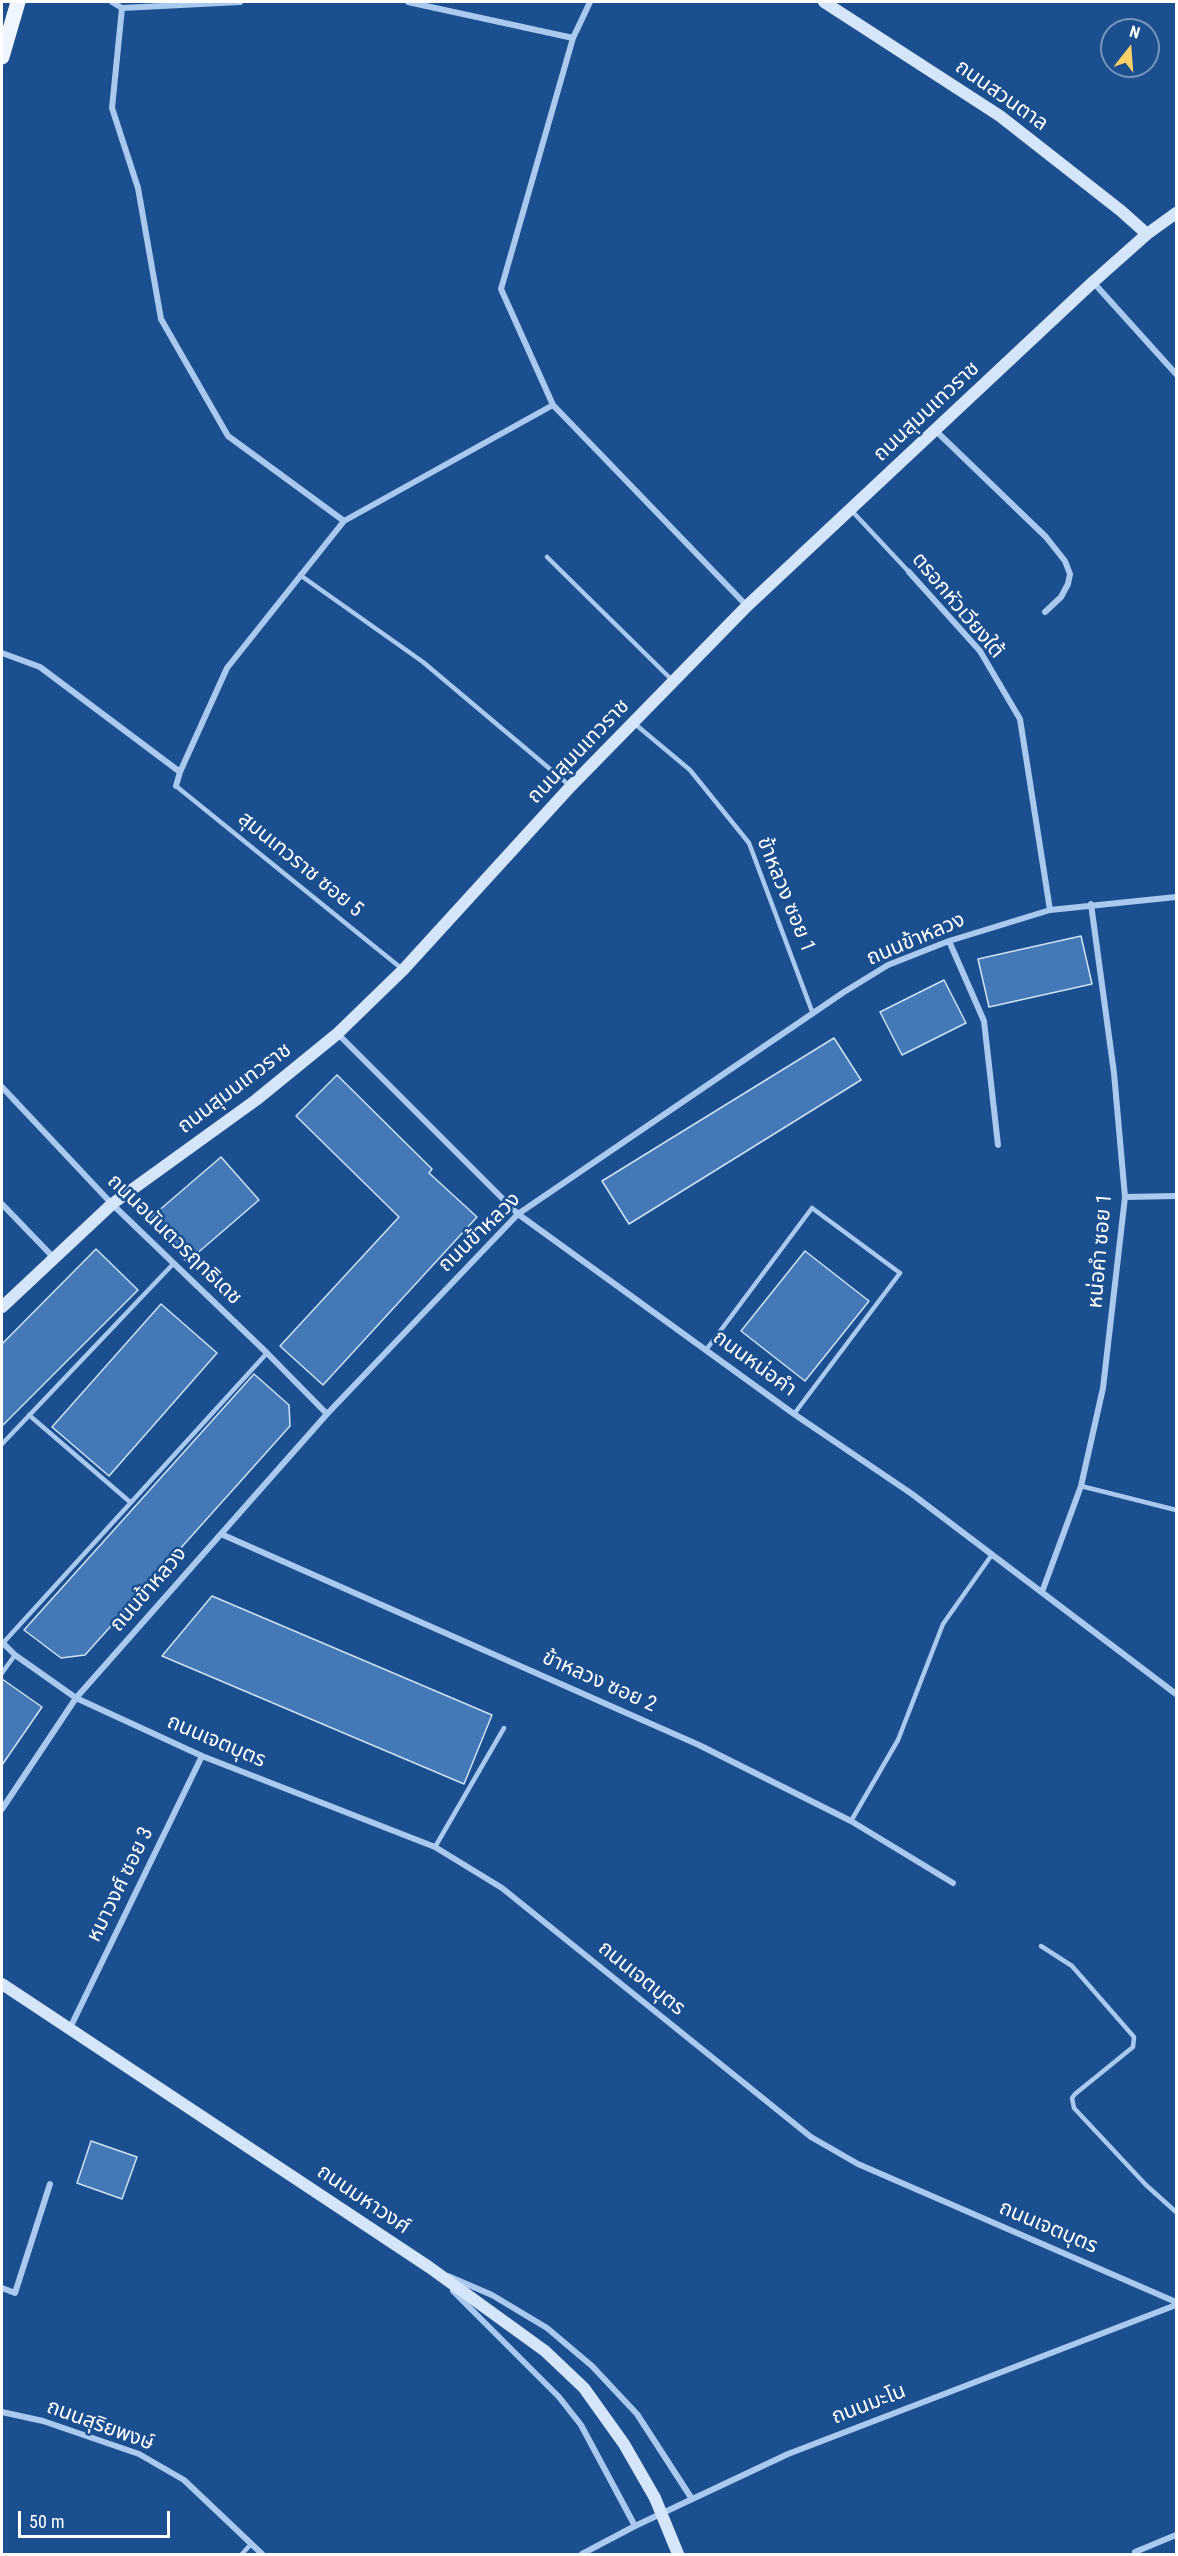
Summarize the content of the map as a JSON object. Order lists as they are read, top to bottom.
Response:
{
  "streets": {
    "street": [
      "ถนนสวนตาล",
      "ถนนสุมนเทวราช",
      "ตรอกหัวเวียงใต้",
      "ถนนข้าหลวง",
      "ถนนอนันตวรฤทธิเดช",
      "หน่อคำ ซอย 1",
      "ถนนหน่อคำ",
      "ข้าหลวง ซอย 2",
      "ถนนเจตบุตร",
      "หมาวงศ์ ซอย 3",
      "ถนนมหาวงศ์",
      "ถนนมะโน",
      "ถนนสุริยพงษ์"
    ],
    "lane": ["สุมนเทวราช ซอย 5", "ข้าหลวง ซอย 1"]
  },
  "crossings": [
    ["ถนนสวนตาล", "ถนนสุมนเทวราช"],
    ["ถนนสุมนเทวราช", "ตรอกหัวเวียงใต้"],
    ["ถนนสุมนเทวราช", "สุมนเทวราช ซอย 5"],
    ["ถนนสุมนเทวราช", "ข้าหลวง ซอย 1"],
    ["ถนนสุมนเทวราช", "ถนนอนันตวรฤทธิเดช"],
    ["ถนนสุมนเทวราช", "ถนนหน่อคำ"],
    ["ตรอกหัวเวียงใต้", "ถนนข้าหลวง"],
    ["ข้าหลวง ซอย 1", "ถนนข้าหลวง"],
    ["ถนนข้าหลวง", "ถนนอนันตวรฤทธิเดช"],
    ["ถนนข้าหลวง", "หน่อคำ ซอย 1"],
    ["ถนนข้าหลวง", "ถนนหน่อคำ"],
    ["ถนนข้าหลวง", "ข้าหลวง ซอย 2"],
    ["ถนนข้าหลวง", "ถนนเจตบุตร"],
    ["หน่อคำ ซอย 1", "ถนนหน่อคำ"],
    ["ถนนเจตบุตร", "หมาวงศ์ ซอย 3"],
    ["ถนนเจตบุตร", "ถนนมะโน"],
    ["หมาวงศ์ ซอย 3", "ถนนมหาวงศ์"]
  ],
  "scale_bar": "50 m",
  "north": "top"
}
